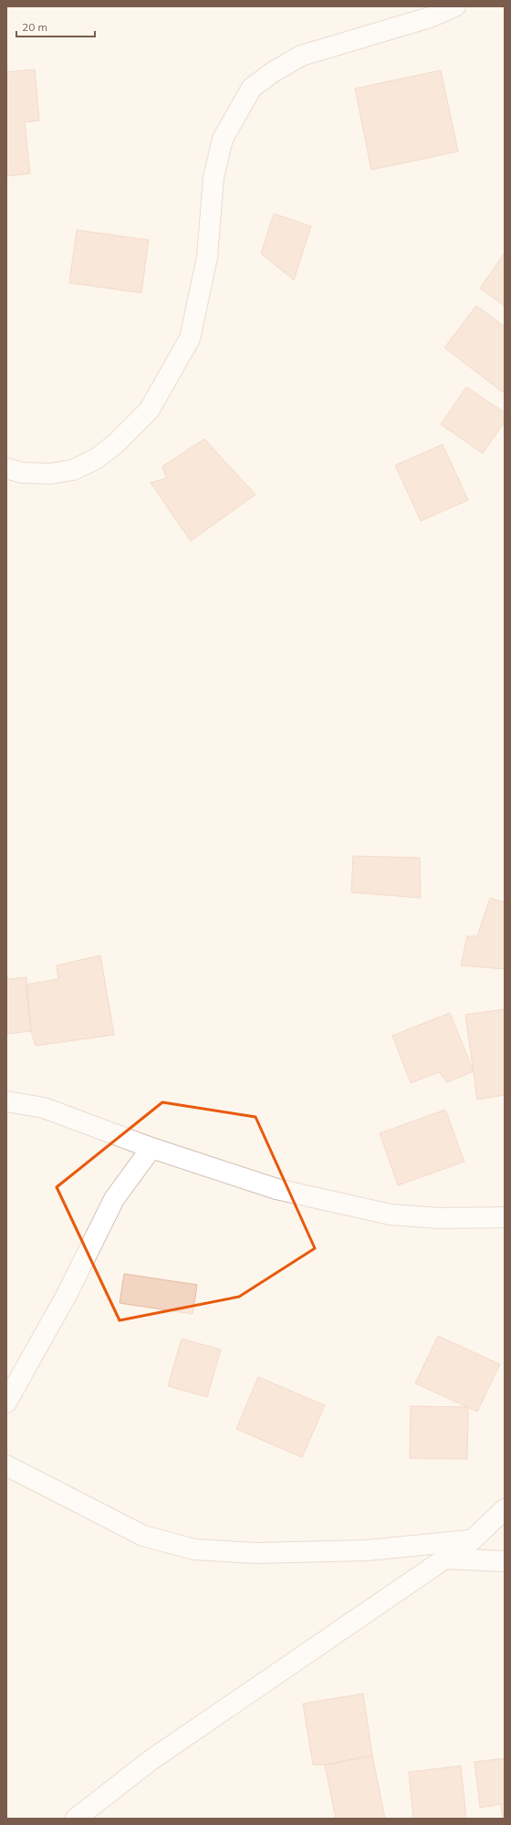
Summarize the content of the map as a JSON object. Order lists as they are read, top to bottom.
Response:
{
  "scale_bar": "20 m"
}
